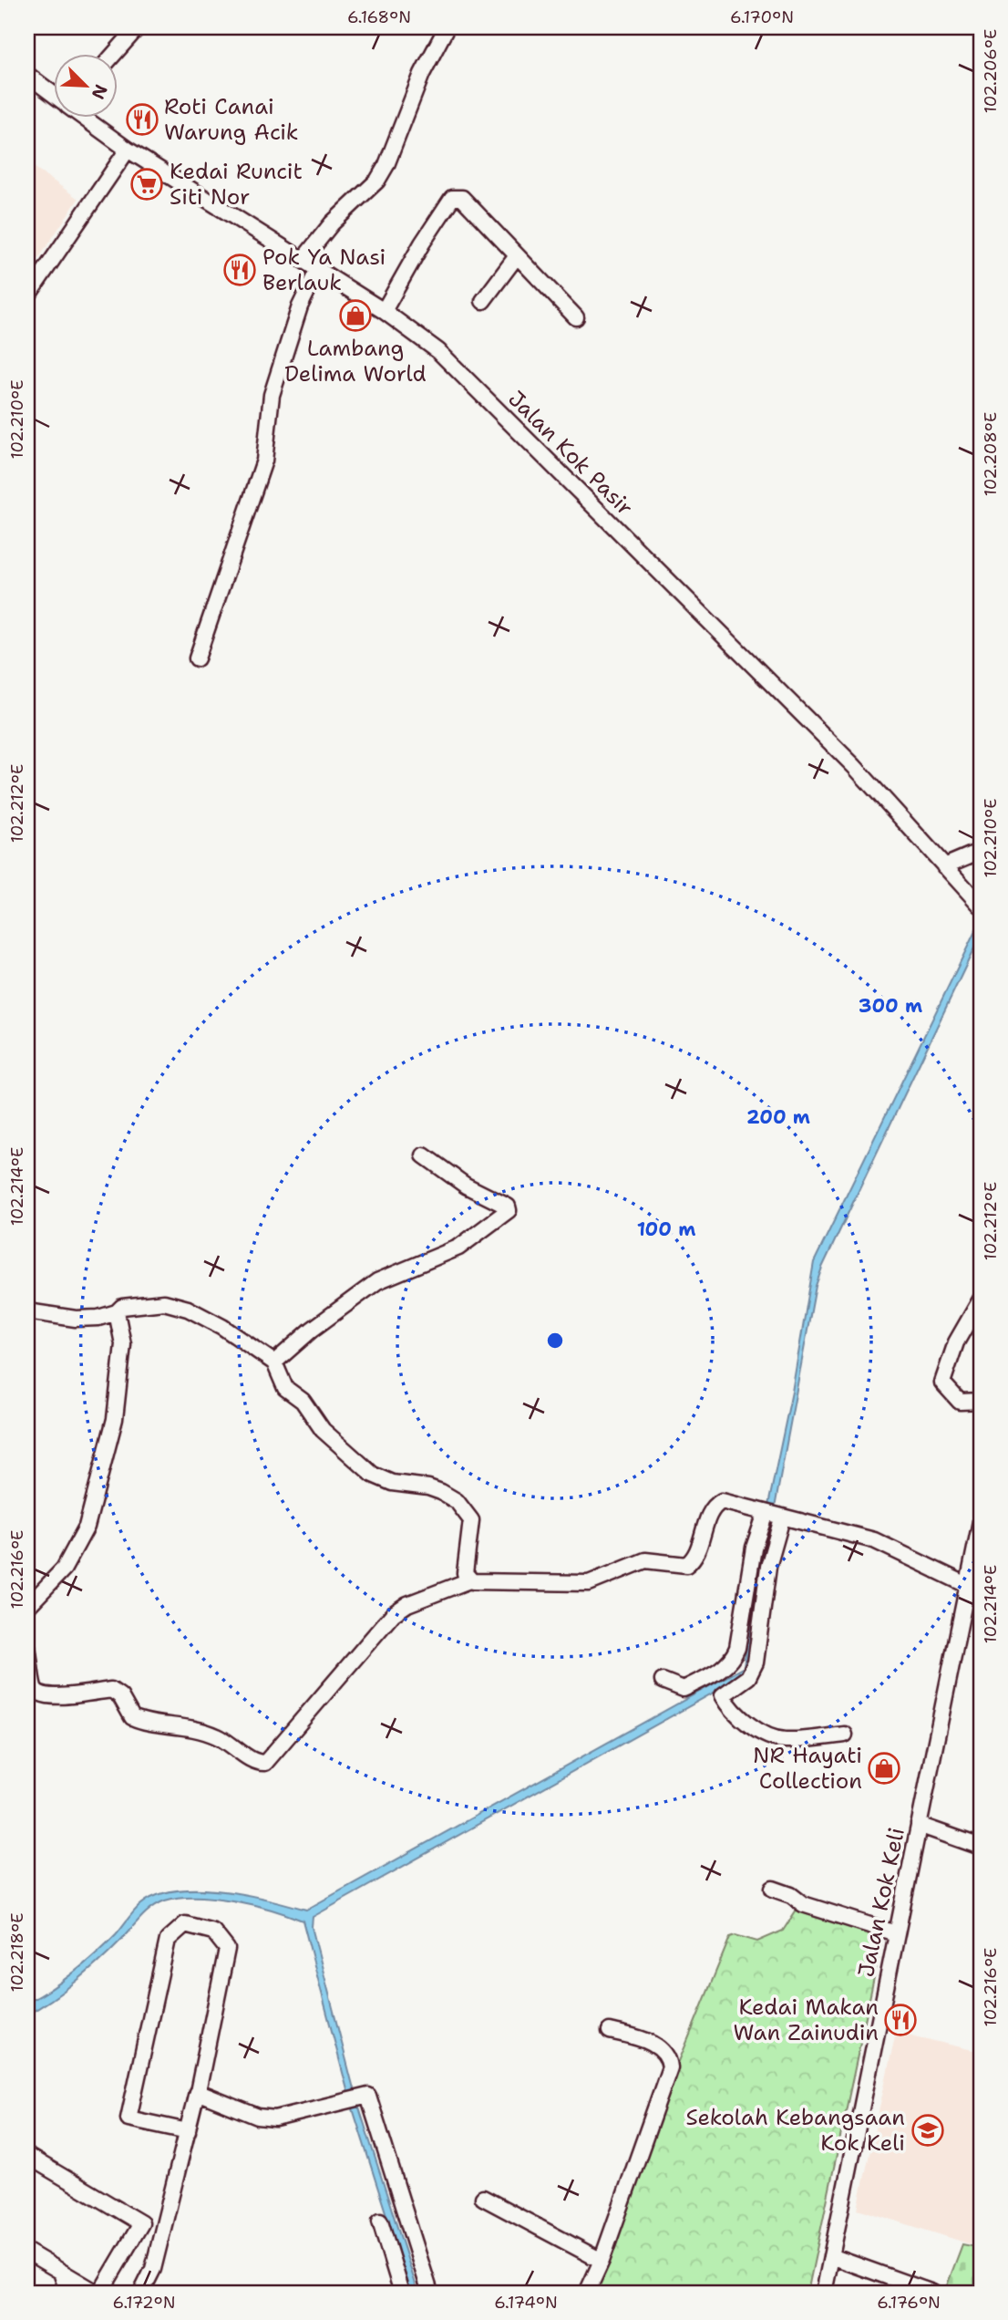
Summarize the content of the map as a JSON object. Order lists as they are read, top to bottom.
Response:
{
  "streets": {
    "street": ["Jalan Kok Pasir", "Jalan Kok Keli"]
  },
  "places": {
    "restaurant": ["Roti Canai Warung Acik", "Pok Ya Nasi Berlauk", "Kedai Makan Wan Zainudin"],
    "supermarket": ["Kedai Runcit Siti Nor"],
    "shop": ["Lambang Delima World", "NR Hayati Collection"],
    "school or university": ["Sekolah Kebangsaan Kok Keli"]
  },
  "north": "bottom right",
  "coordinates": [
    "6.168°N",
    "6.170°N",
    "102.206°E",
    "102.210°E",
    "102.208°E",
    "102.212°E",
    "102.214°E",
    "102.216°E",
    "102.218°E",
    "6.172°N",
    "6.174°N",
    "6.176°N"
  ],
  "rings": ["300 m", "200 m", "100 m"]
}
